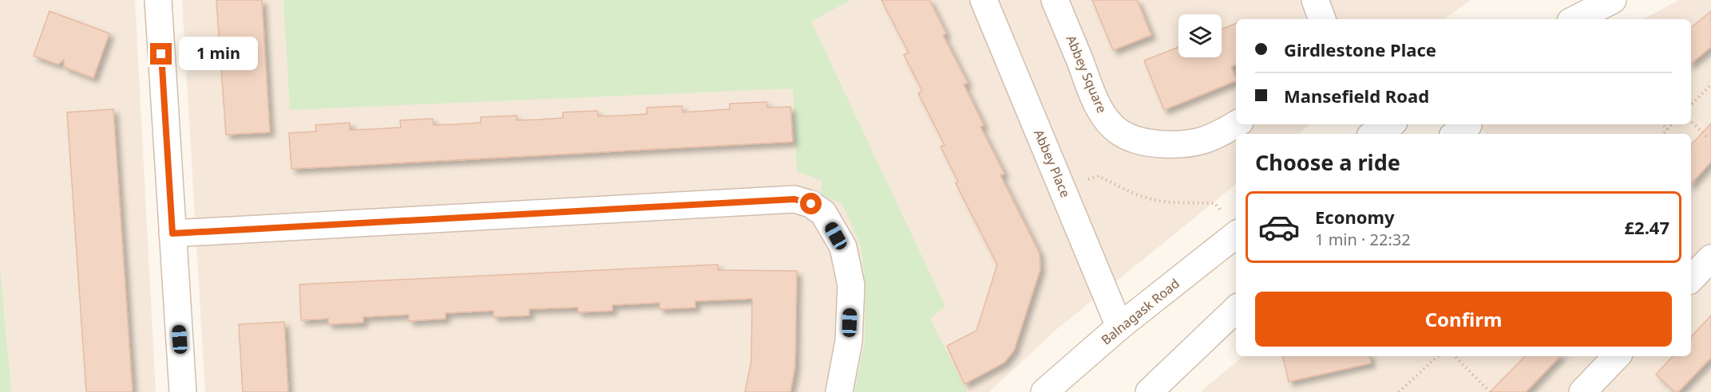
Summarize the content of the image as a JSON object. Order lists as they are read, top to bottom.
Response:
{
  "streets": {
    "street": ["Abbey Square", "Abbey Place", "Balnagask Road"]
  },
  "crossings": [
    ["Abbey Place", "Balnagask Road"]
  ],
  "page": {
    "banner": ["Girdlestone Place", "Mansefield Road"],
    "bubble": "1 min",
    "heading": "Choose a ride",
    "list": [
      {
        "name": "Economy",
        "note": "1 min · 22:32",
        "value": "£2.47"
      }
    ],
    "buttons": "Confirm"
  }
}
